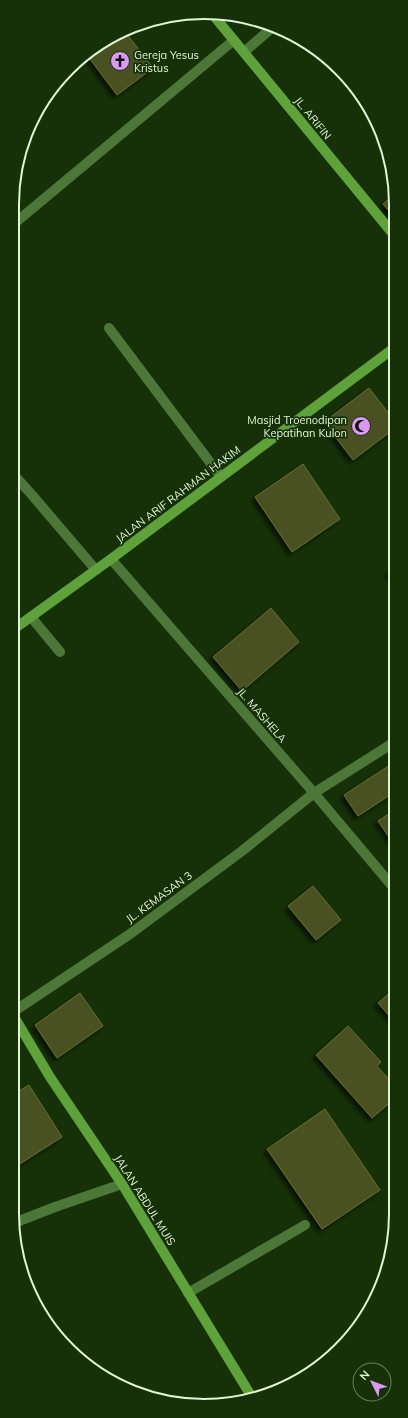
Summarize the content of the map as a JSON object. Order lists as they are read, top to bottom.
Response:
{
  "streets": {
    "main road": ["JL. ARIFIN", "JALAN ARIF RAHMAN HAKIM", "JALAN ABDUL MUIS"],
    "street": ["JL. MASHELA", "JL. KEMASAN 3"]
  },
  "crossings": [
    ["JALAN ARIF RAHMAN HAKIM", "JL. MASHELA"],
    ["JL. MASHELA", "JL. KEMASAN 3"]
  ],
  "places": {
    "church": ["Gereja Yesus Kristus"],
    "mosque": ["Masjid Troenodipan Kepatihan Kulon"]
  },
  "north": "top left"
}
